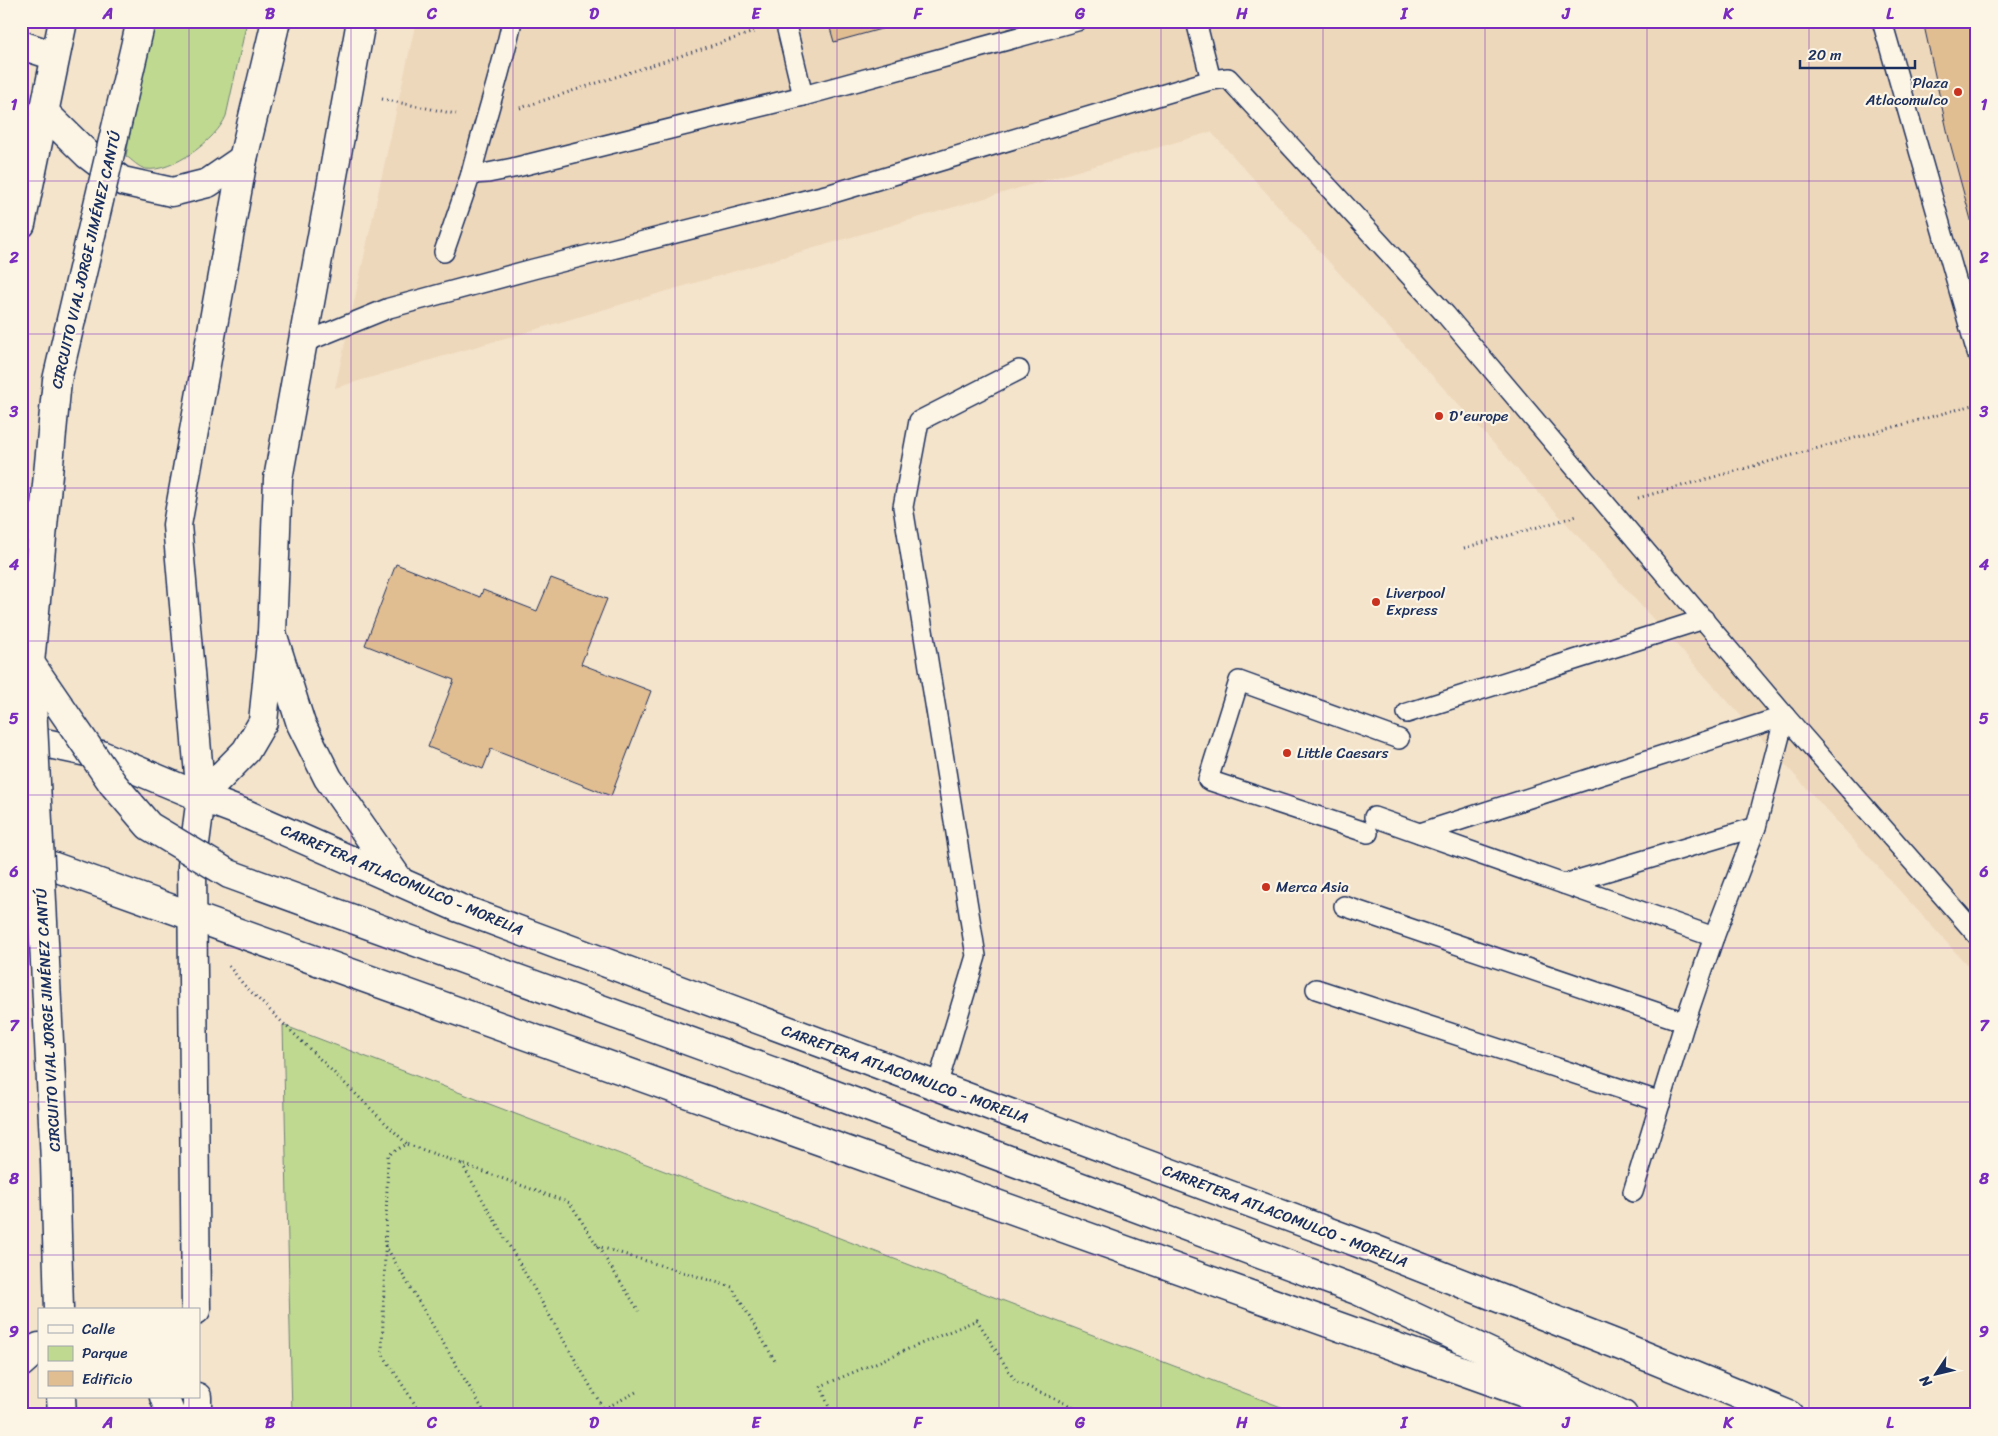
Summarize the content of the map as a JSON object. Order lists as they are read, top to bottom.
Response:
{
  "streets": {
    "main road": ["CIRCUITO VIAL JORGE JIMÉNEZ CANTÚ", "CARRETERA ATLACOMULCO - MORELIA"]
  },
  "places": [
    "Plaza Atlacomulco",
    "D'europe",
    "Liverpool Express",
    "Little Caesars",
    "Merca Asia"
  ],
  "legend": ["Calle", "Parque", "Edificio"],
  "scale_bar": "20 m",
  "north": "bottom left",
  "grid": {
    "columns": [
      "A",
      "B",
      "C",
      "D",
      "E",
      "F",
      "G",
      "H",
      "I",
      "J",
      "K",
      "L"
    ],
    "rows": [
      "1",
      "2",
      "3",
      "4",
      "5",
      "6",
      "7",
      "8",
      "9"
    ]
  }
}
